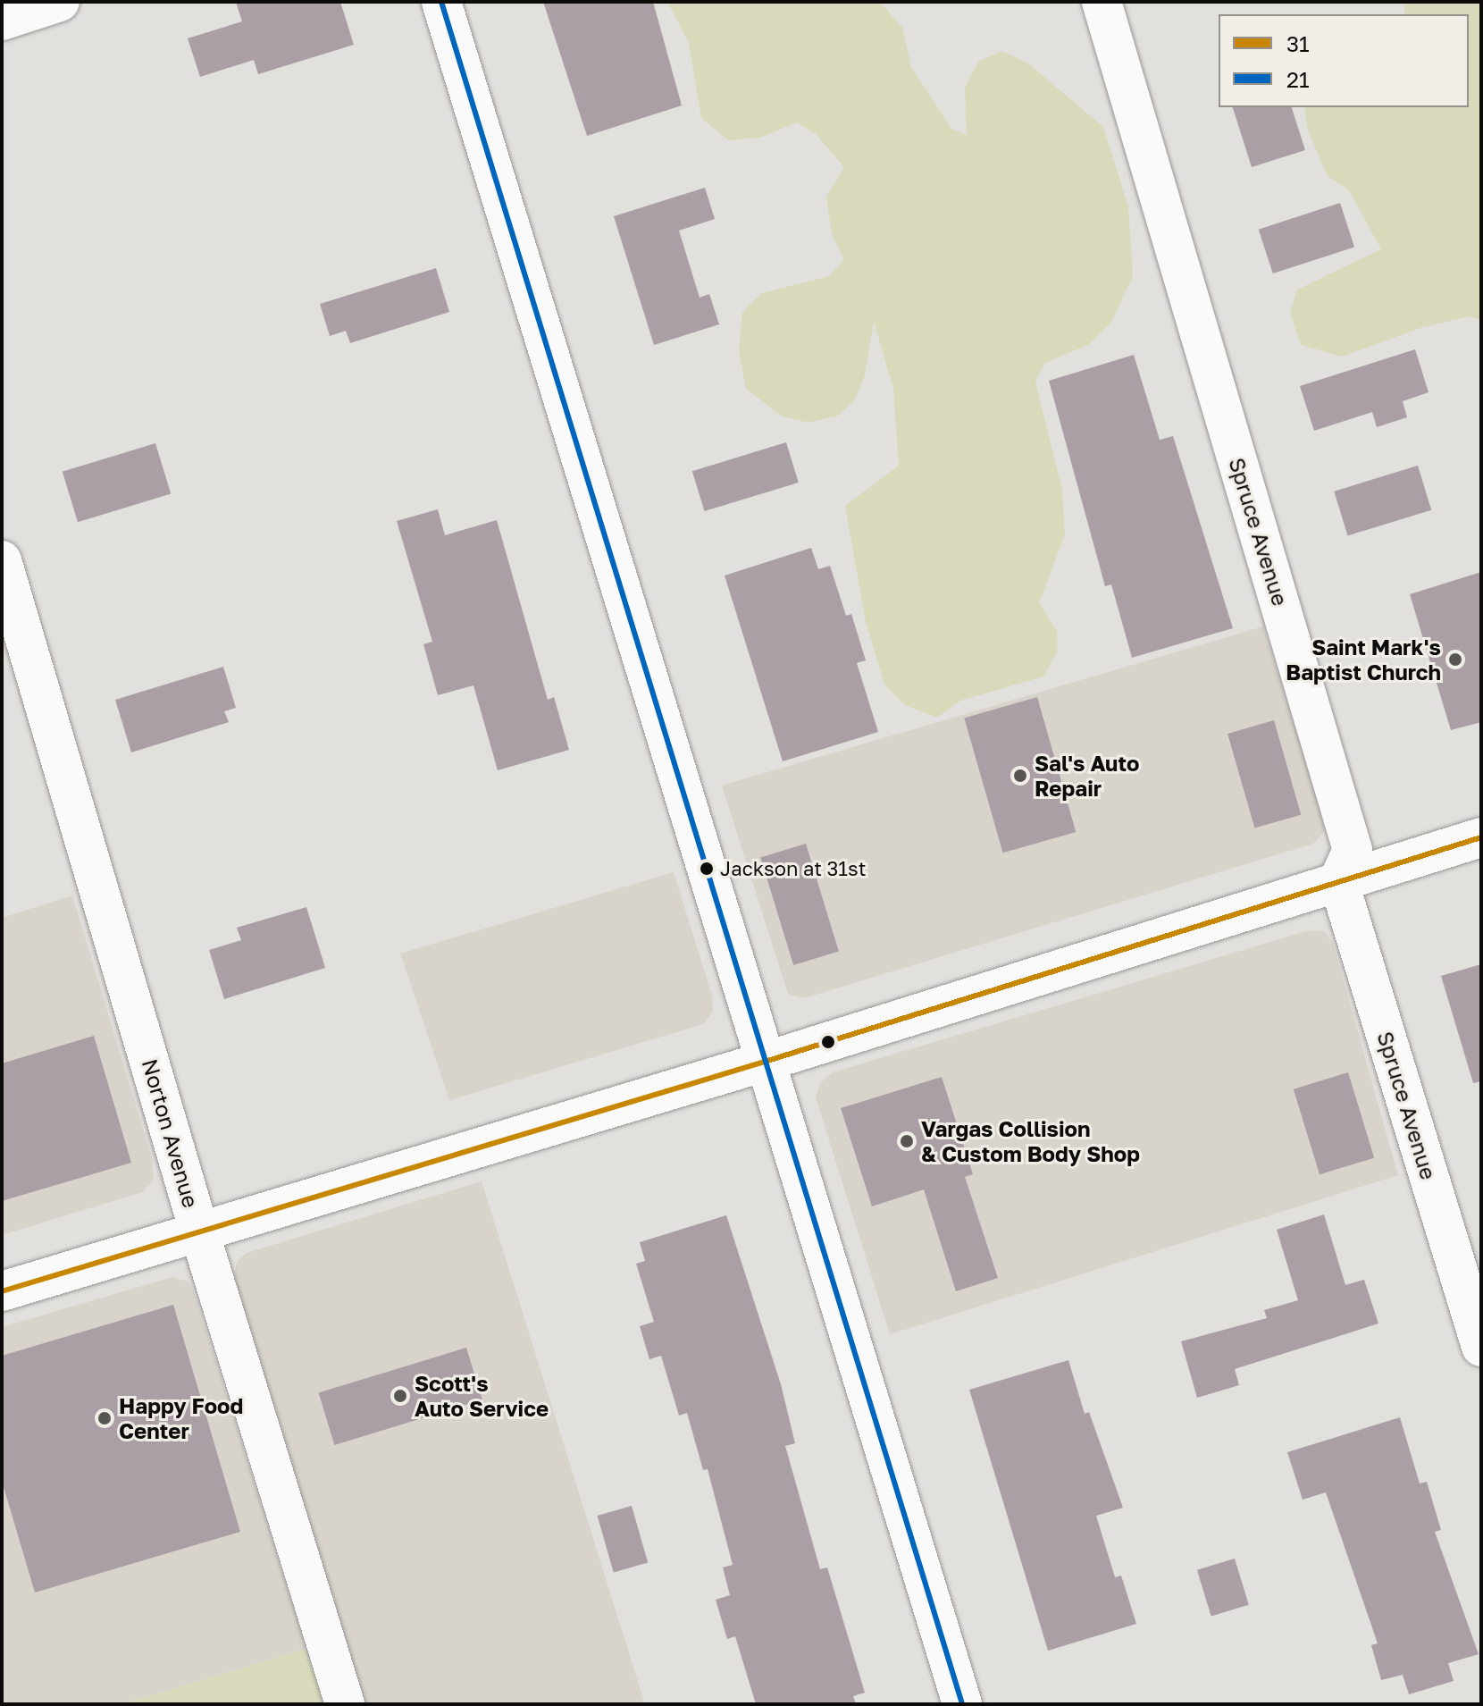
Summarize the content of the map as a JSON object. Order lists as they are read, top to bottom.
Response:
{
  "streets": {
    "street": ["Spruce Avenue", "Norton Avenue"]
  },
  "places": [
    "Saint Mark's Baptist Church",
    "Sal's Auto Repair",
    "Jackson at 31st",
    "Vargas Collision & Custom Body Shop",
    "Scott's Auto Service",
    "Happy Food Center"
  ],
  "lines": ["transit line 21", "transit line 31"],
  "legend": ["31", "21"]
}
